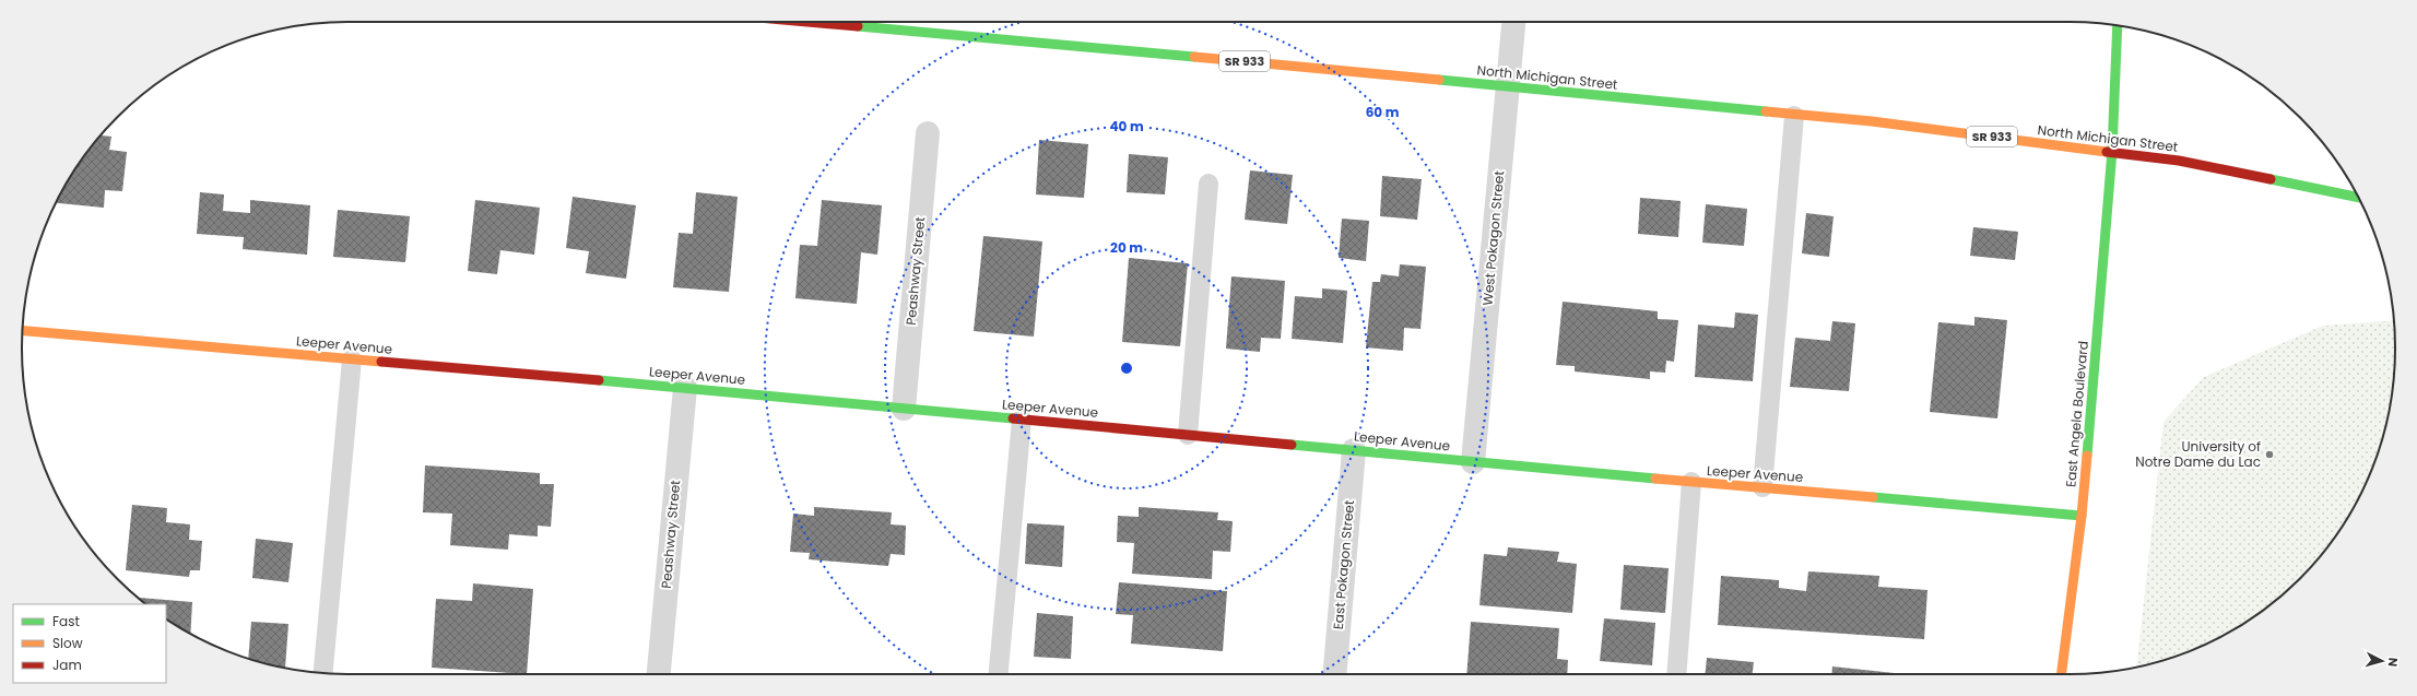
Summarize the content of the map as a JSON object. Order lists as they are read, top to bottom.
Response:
{
  "streets": {
    "street": [
      "SR 933",
      "North Michigan Street",
      "West Pokagon Street",
      "Peashway Street",
      "Leeper Avenue",
      "East Angela Boulevard",
      "East Pokagon Street"
    ]
  },
  "crossings": [
    ["North Michigan Street", "West Pokagon Street"],
    ["North Michigan Street", "East Angela Boulevard"],
    ["West Pokagon Street", "Leeper Avenue"],
    ["Peashway Street", "Leeper Avenue"],
    ["Leeper Avenue", "East Angela Boulevard"],
    ["Leeper Avenue", "East Pokagon Street"]
  ],
  "places": ["University of Notre Dame du Lac"],
  "legend": ["Fast", "Slow", "Jam"],
  "north": "right",
  "rings": ["60 m", "40 m", "20 m"]
}
